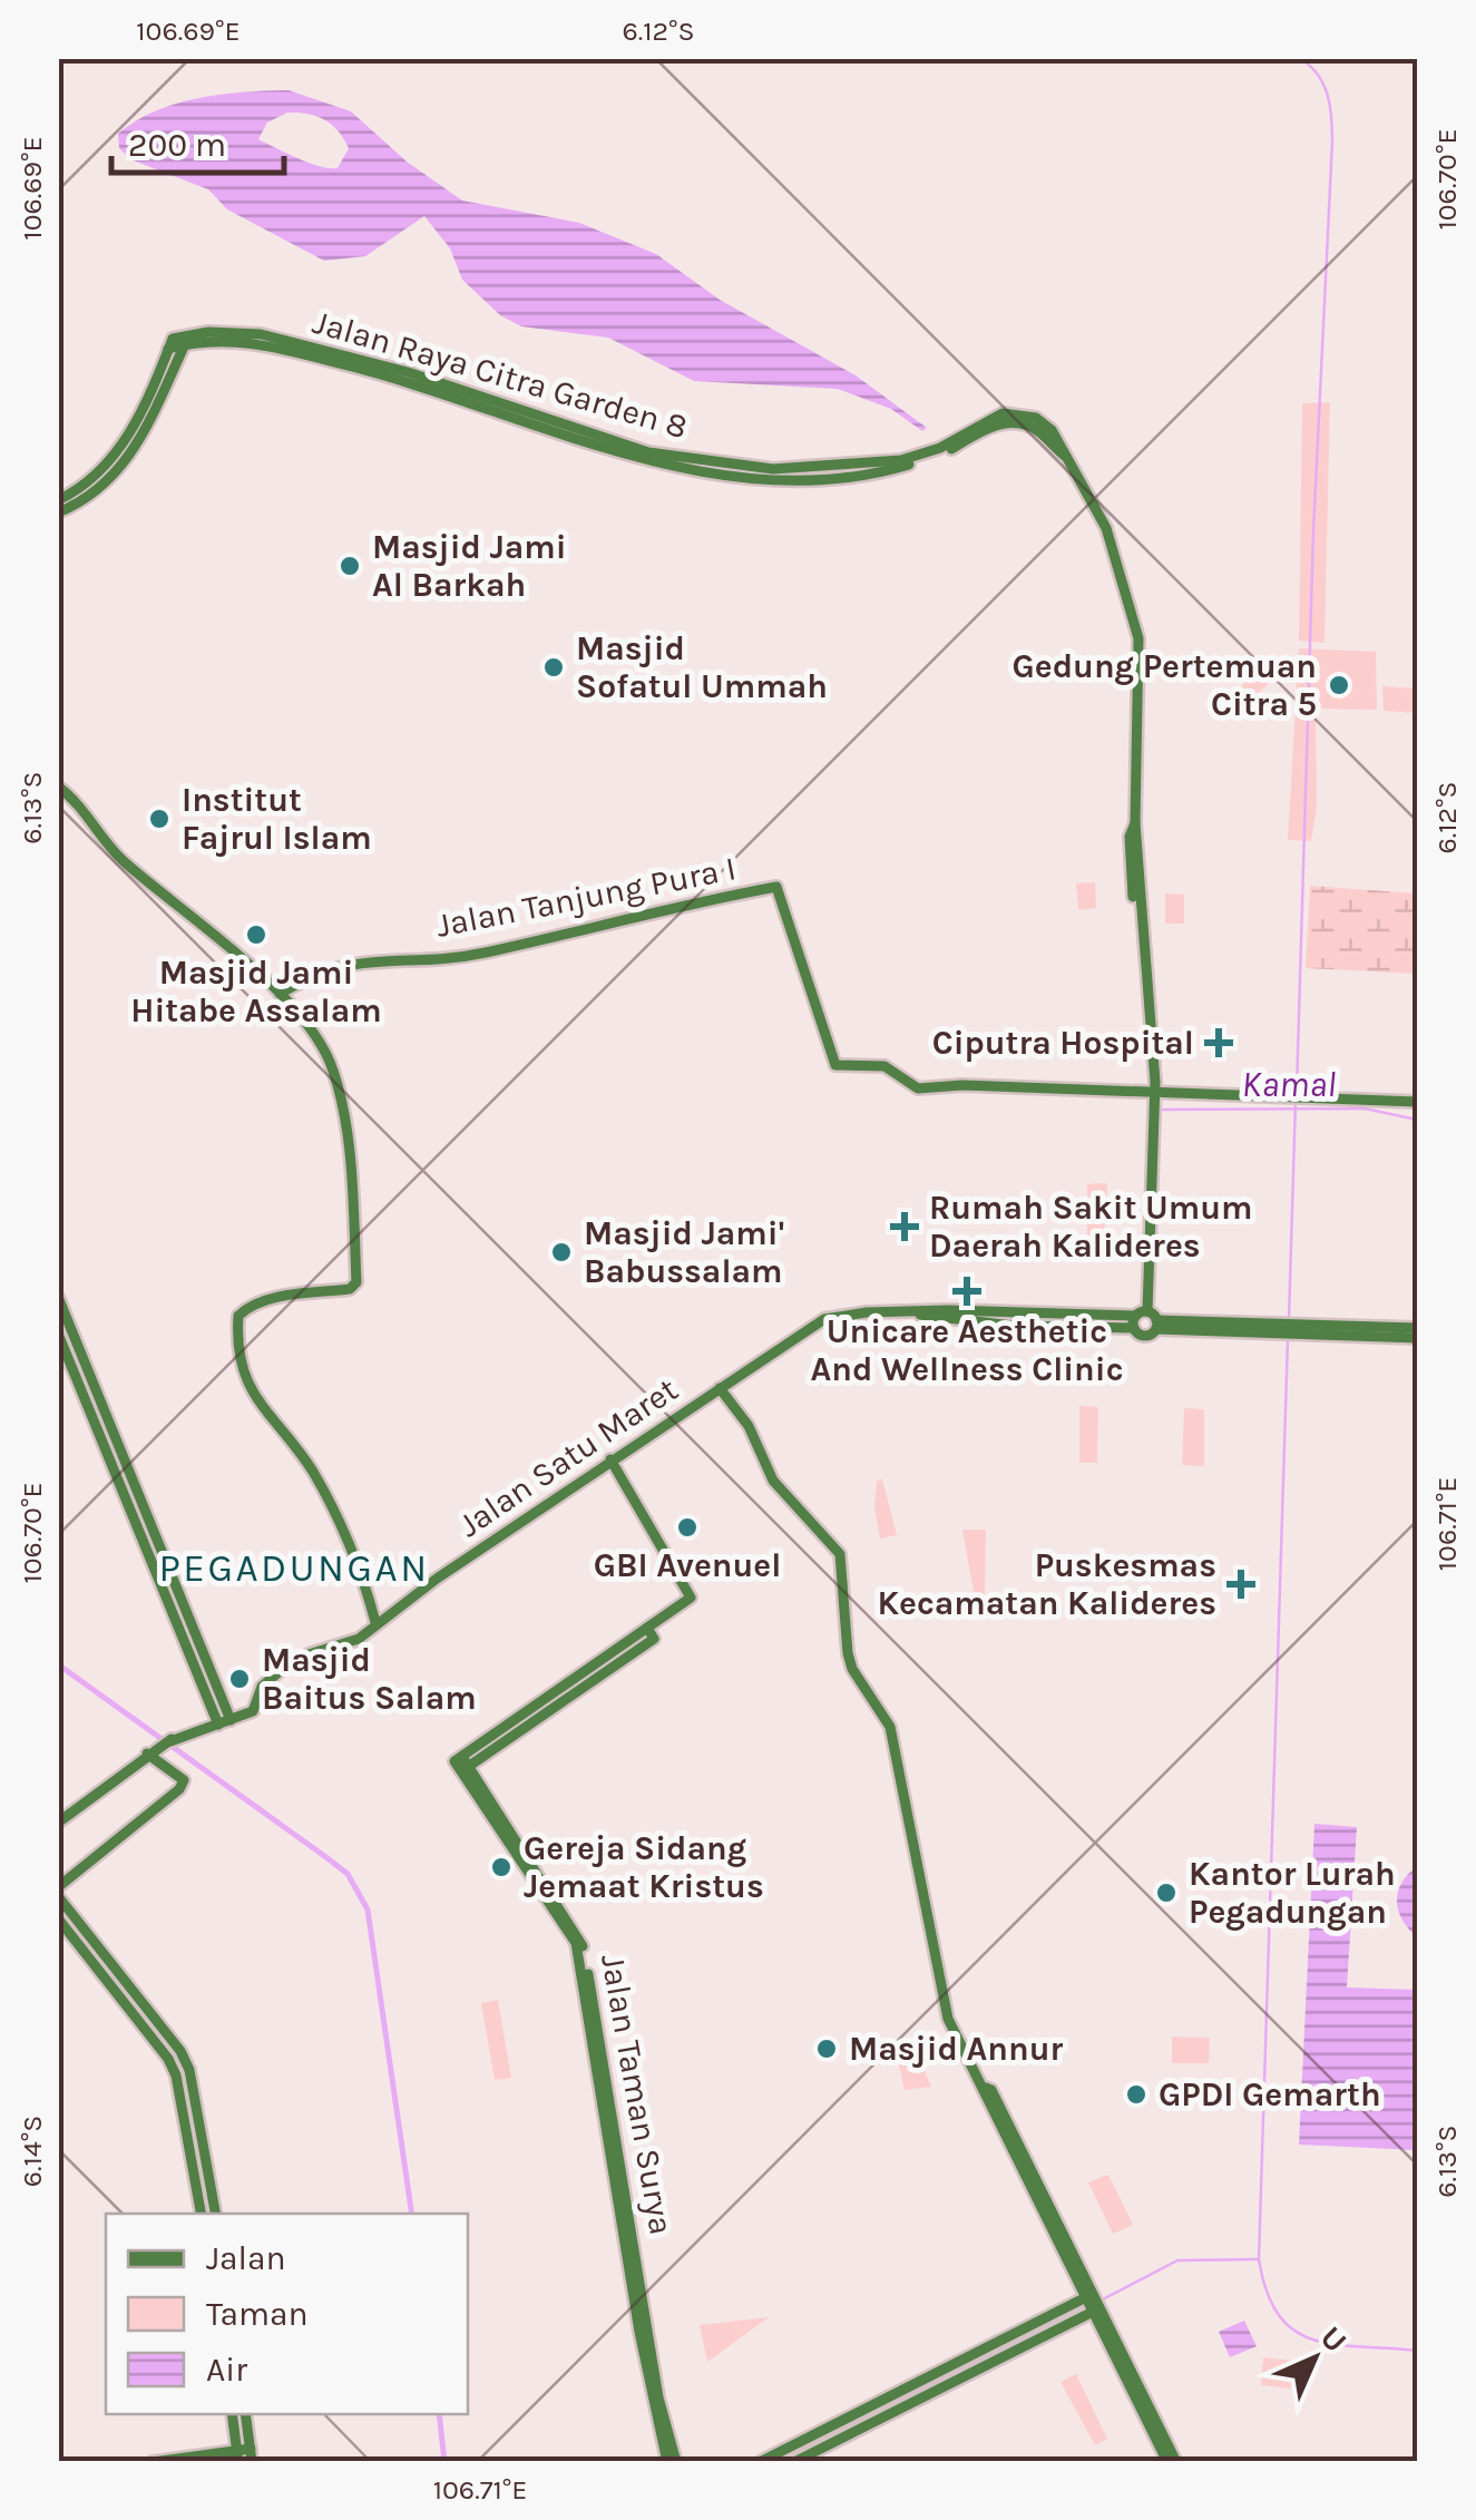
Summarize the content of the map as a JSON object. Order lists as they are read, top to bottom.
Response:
{
  "streets": {
    "street": [
      "Jalan Raya Citra Garden 8",
      "Jalan Tanjung Pura I",
      "Jalan Satu Maret",
      "Jalan Taman Surya"
    ]
  },
  "districts": ["PEGADUNGAN"],
  "water": ["Kamal"],
  "places": {
    "other": [
      "Masjid Jami Al Barkah",
      "Masjid Sofatul Ummah",
      "Gedung Pertemuan Citra 5",
      "Institut Fajrul Islam",
      "Masjid Jami Hitabe Assalam",
      "Masjid Jami' Babussalam",
      "GBI Avenuel",
      "Masjid Baitus Salam",
      "Gereja Sidang Jemaat Kristus",
      "Kantor Lurah Pegadungan",
      "Masjid Annur",
      "GPDI Gemarth"
    ],
    "health": [
      "Ciputra Hospital",
      "Rumah Sakit Umum Daerah Kalideres",
      "Unicare Aesthetic And Wellness Clinic",
      "Puskesmas Kecamatan Kalideres"
    ]
  },
  "legend": ["Jalan", "Taman", "Air"],
  "scale_bar": "200 m",
  "north": "top right",
  "coordinates": [
    "106.69°E",
    "6.12°S",
    "106.70°E",
    "6.13°S",
    "106.71°E",
    "6.14°S"
  ]
}
